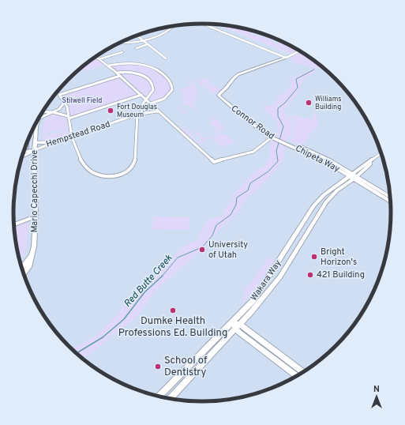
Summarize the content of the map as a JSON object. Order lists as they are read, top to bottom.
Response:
{
  "streets": {
    "street": [
      "Connor Road",
      "Hempstead Road",
      "Chipeta Way",
      "Mario Capecchi Drive",
      "Wakara Way"
    ]
  },
  "crossings": [
    ["Connor Road", "Chipeta Way"],
    ["Hempstead Road", "Mario Capecchi Drive"],
    ["Chipeta Way", "Wakara Way"]
  ],
  "water": ["Red Butte Creek"],
  "parks": ["Stilwell Field"],
  "places": [
    "Williams Building",
    "Fort Douglas Museum",
    "University of Utah",
    "Bright Horizon's",
    "421 Building",
    "Dumke Health Professions Ed. Building",
    "School of Dentistry"
  ],
  "north": "top"
}
